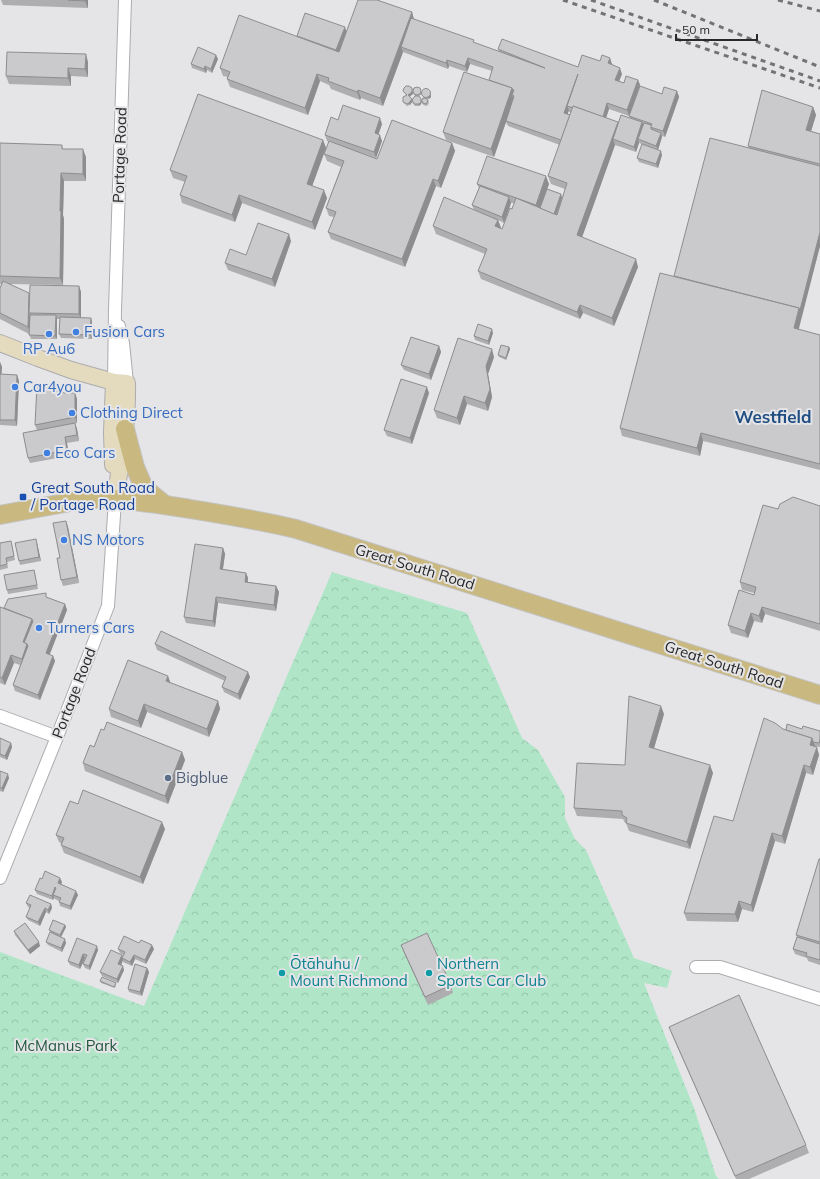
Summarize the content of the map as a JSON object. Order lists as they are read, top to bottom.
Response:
{
  "streets": {
    "main road": ["Portage Road", "Great South Road"]
  },
  "crossings": [
    ["Portage Road", "Great South Road"]
  ],
  "districts": ["Westfield"],
  "parks": ["McManus Park"],
  "places": {
    "other": [
      "Fusion Cars",
      "RP Au6",
      "Car4you",
      "Clothing Direct",
      "Eco Cars",
      "NS Motors",
      "Turners Cars",
      "Bigblue",
      "Ōtāhuhu / Mount Richmond",
      "Northern Sports Car Club"
    ],
    "transit": ["Great South Road / Portage Road"]
  },
  "scale_bar": "50 m"
}
